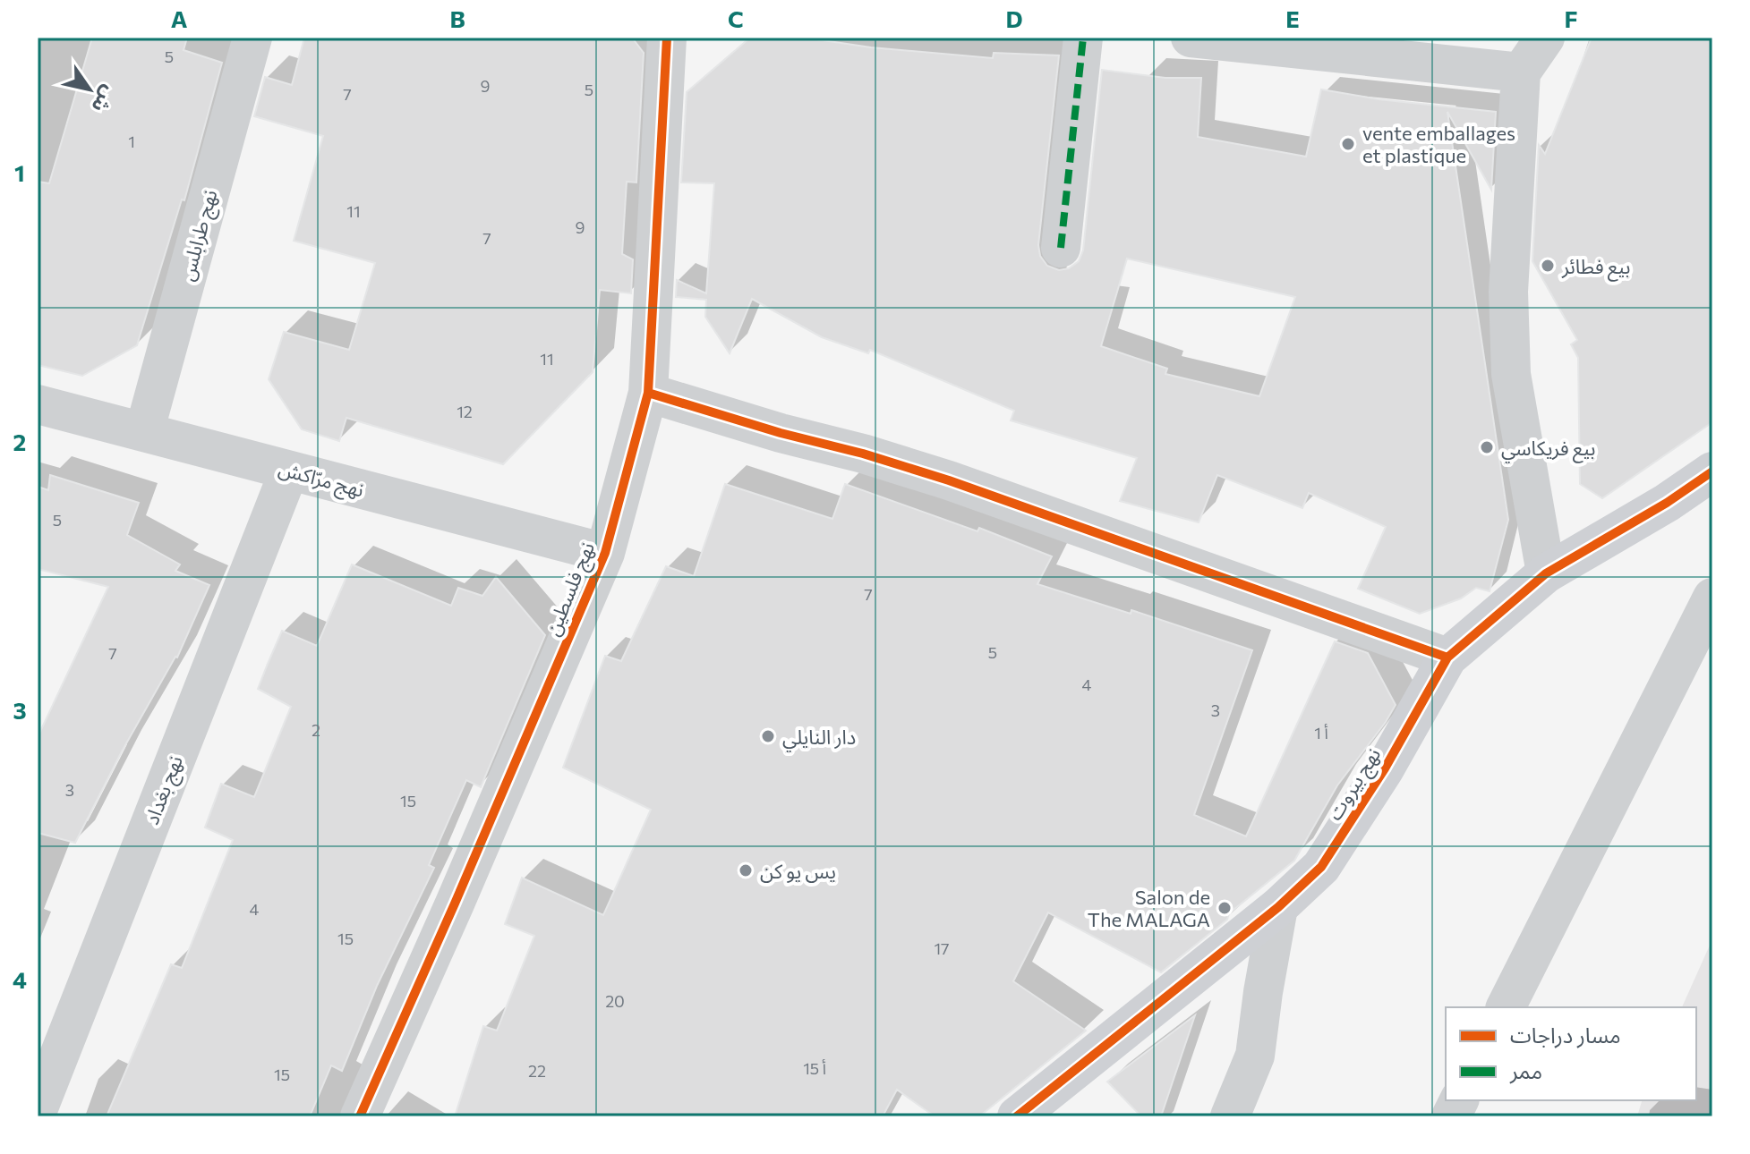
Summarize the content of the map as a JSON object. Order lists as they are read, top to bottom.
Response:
{
  "streets": {
    "street": [
      "نهج طرابلس",
      "نهج مرّاكش",
      "نهج فلسطين",
      "نهج بيروت",
      "نهج بغداد"
    ]
  },
  "crossings": [
    ["نهج طرابلس", "نهج مرّاكش"],
    ["نهج مرّاكش", "نهج فلسطين"],
    ["نهج مرّاكش", "نهج بغداد"]
  ],
  "places": [
    "vente emballages et plastique",
    "بيع فطائر",
    "بيع فريكاسي",
    "دار النايلي",
    "يس يو كن",
    "Salon de The MALAGA"
  ],
  "house_numbers": [
    "5",
    "9",
    "5",
    "7",
    "1",
    "11",
    "9",
    "7",
    "11",
    "12",
    "5",
    "7",
    "5",
    "7",
    "4",
    "3",
    "2",
    "1 أ",
    "3",
    "15",
    "4",
    "15",
    "17",
    "20",
    "15 أ",
    "22",
    "15"
  ],
  "legend": ["مسار دراجات", "ممر"],
  "north": "bottom right",
  "grid": {
    "columns": [
      "A",
      "B",
      "C",
      "D",
      "E",
      "F"
    ],
    "rows": [
      "1",
      "2",
      "3",
      "4"
    ]
  }
}
